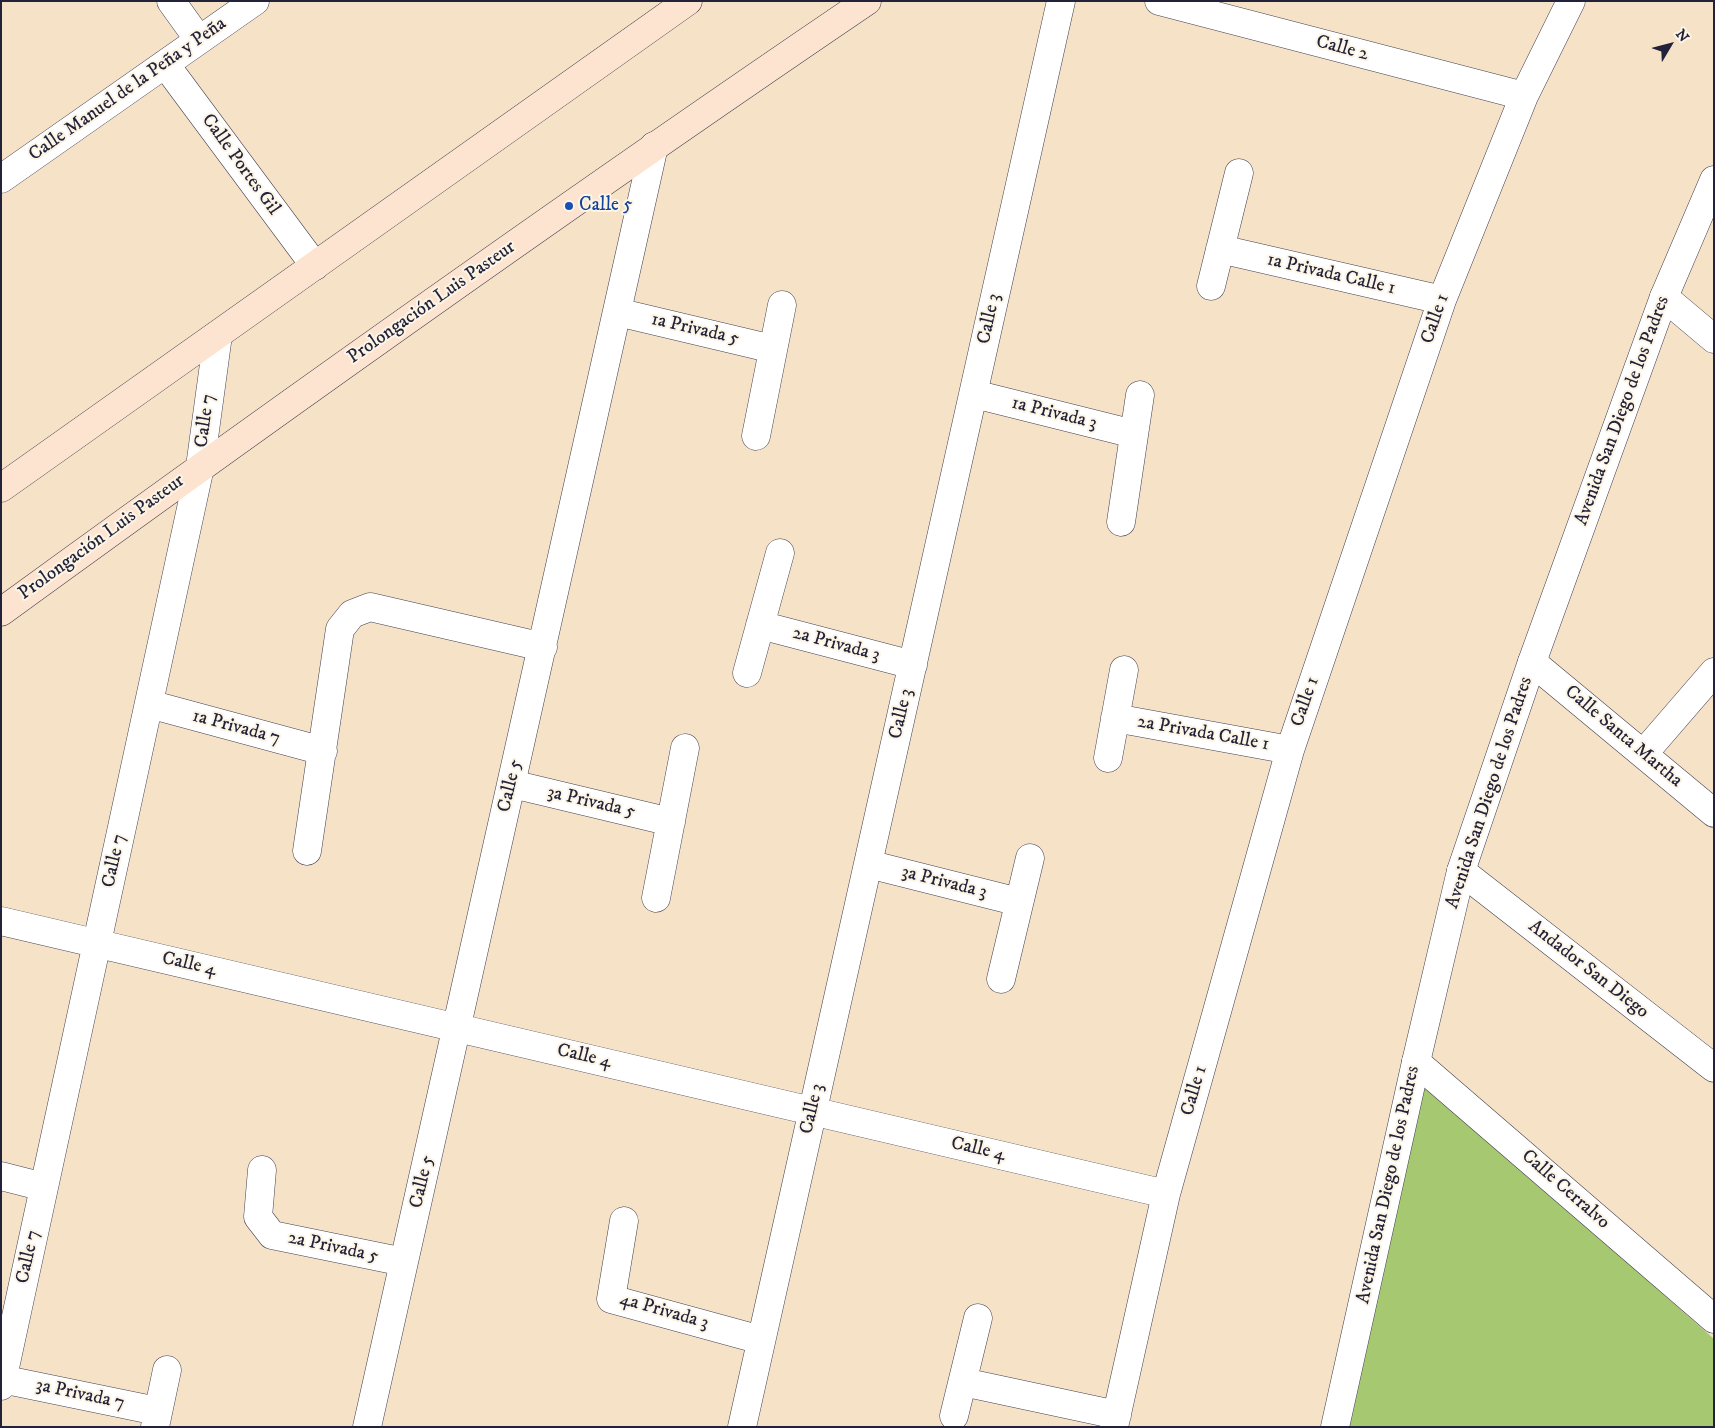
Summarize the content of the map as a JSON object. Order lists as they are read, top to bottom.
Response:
{
  "streets": {
    "main road": ["Prolongación Luis Pasteur"],
    "street": [
      "Calle 2",
      "Calle Manuel de la Peña y Peña",
      "Calle Portes Gil",
      "1a Privada Calle 1",
      "Calle 3",
      "Calle 1",
      "1a Privada 5",
      "Avenida San Diego de los Padres",
      "1a Privada 3",
      "Calle 7",
      "2a Privada 3",
      "1a Privada 7",
      "2a Privada Calle 1",
      "Calle Santa Martha",
      "Calle 5",
      "3a Privada 5",
      "3a Privada 3",
      "Calle 4",
      "Andador San Diego",
      "Calle Cerralvo",
      "2a Privada 5",
      "4a Privada 3",
      "3a Privada 7"
    ]
  },
  "crossings": [
    ["Calle 2", "Calle 1"],
    ["Calle Manuel de la Peña y Peña", "Calle Portes Gil"],
    ["1a Privada Calle 1", "Calle 1"],
    ["Prolongación Luis Pasteur", "Calle 7"],
    ["Prolongación Luis Pasteur", "Calle 5"],
    ["Calle 3", "1a Privada 3"],
    ["Calle 3", "2a Privada 3"],
    ["Calle 3", "3a Privada 3"],
    ["Calle 3", "Calle 4"],
    ["Calle 3", "4a Privada 3"],
    ["Calle 1", "2a Privada Calle 1"],
    ["Calle 1", "Calle 4"],
    ["1a Privada 5", "Calle 5"],
    ["Avenida San Diego de los Padres", "Calle Santa Martha"],
    ["Avenida San Diego de los Padres", "Andador San Diego"],
    ["Avenida San Diego de los Padres", "Calle Cerralvo"],
    ["Calle 7", "1a Privada 7"],
    ["Calle 7", "Calle 4"],
    ["Calle 7", "3a Privada 7"],
    ["Calle 5", "3a Privada 5"],
    ["Calle 5", "Calle 4"],
    ["Calle 5", "2a Privada 5"]
  ],
  "places": ["Calle 5"],
  "north": "top right"
}
